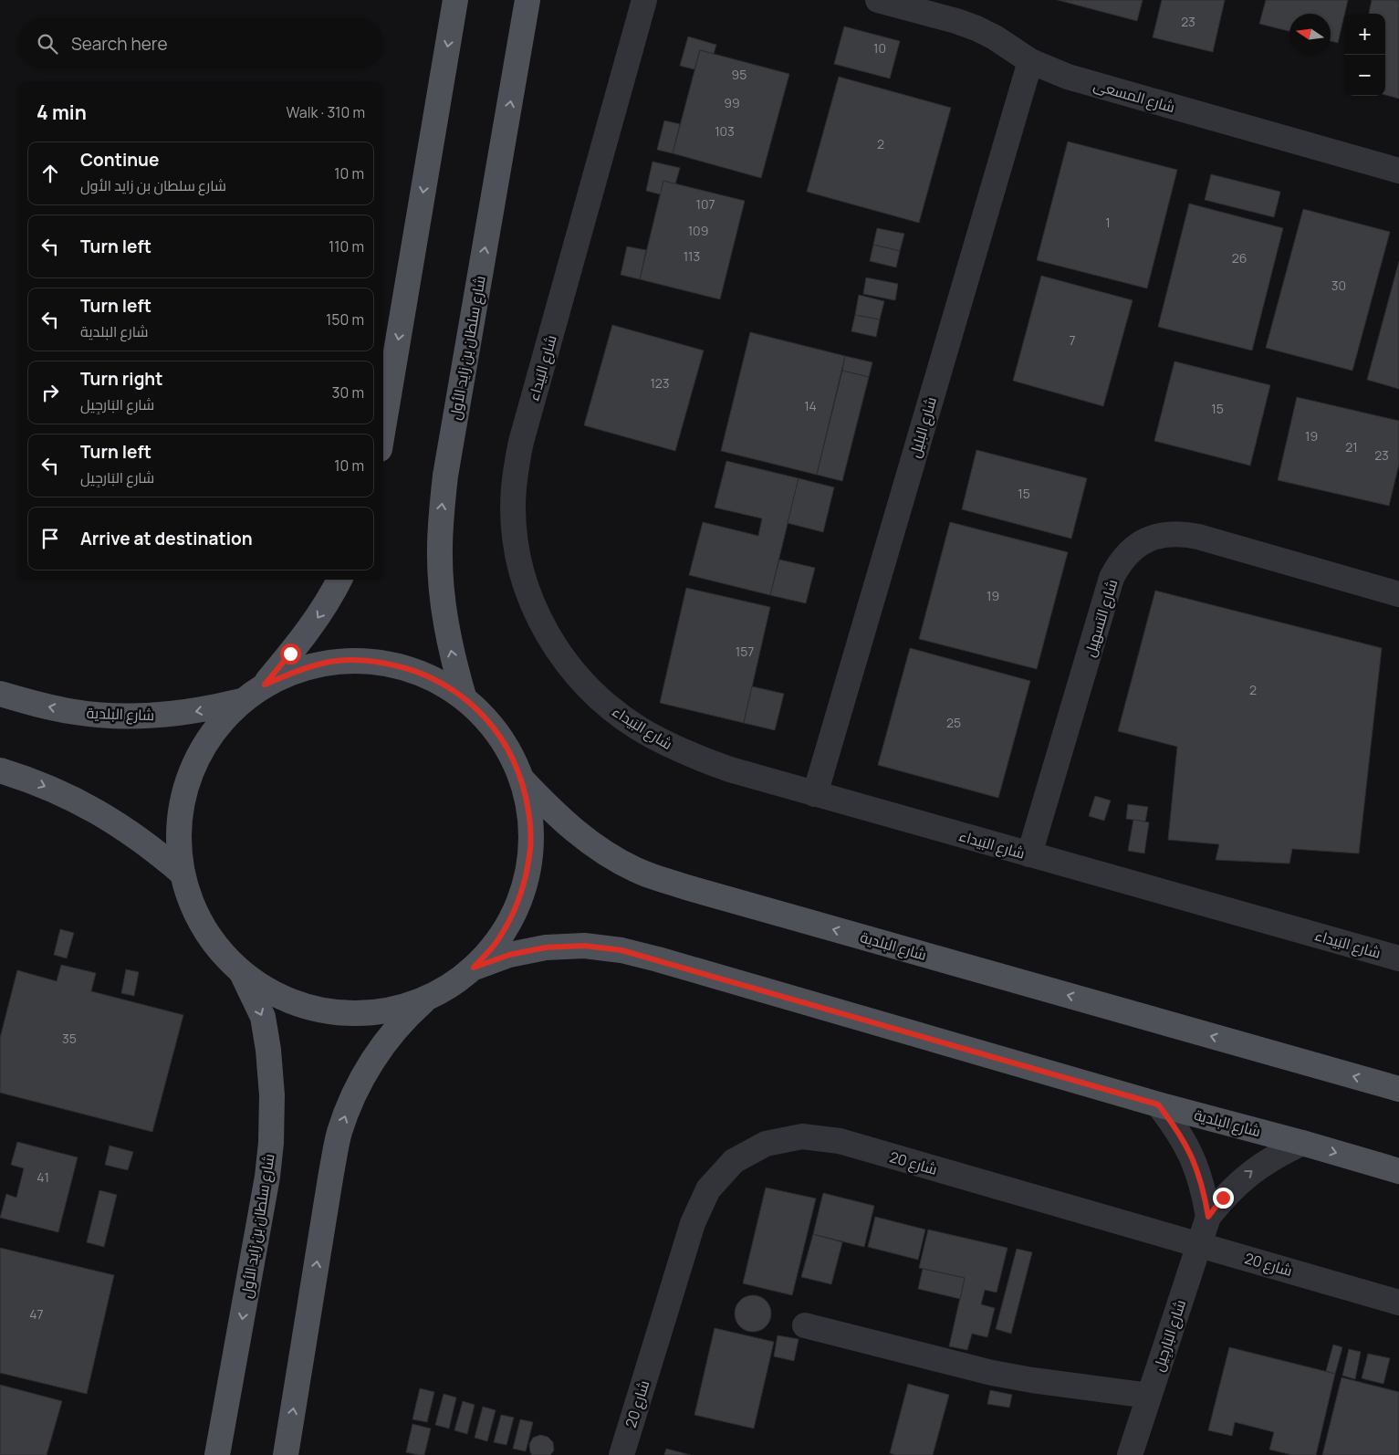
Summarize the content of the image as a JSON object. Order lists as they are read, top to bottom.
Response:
{
  "streets": {
    "main road": ["شارع سلطان بن زايد الأول", "شارع البلدية"],
    "street": [
      "شارع المسعى",
      "شارع البَيداء",
      "شارع البليل",
      "شارع التسهيل",
      "شارع 20",
      "شارع البَارجِيل"
    ]
  },
  "crossings": [
    ["شارع المسعى", "شارع البليل"],
    ["شارع البَيداء", "شارع البليل"],
    ["شارع البَيداء", "شارع التسهيل"],
    ["شارع البلدية", "شارع البَارجِيل"],
    ["شارع 20", "شارع البَارجِيل"]
  ],
  "house_numbers": [
    "23",
    "10",
    "95",
    "99",
    "103",
    "2",
    "107",
    "1",
    "109",
    "113",
    "26",
    "30",
    "7",
    "123",
    "14",
    "15",
    "19",
    "21",
    "23",
    "15",
    "19",
    "157",
    "2",
    "25",
    "35",
    "41",
    "47"
  ],
  "north": "left",
  "page": {
    "map_buttons": ["+", "−"],
    "search": "Search here",
    "heading": ["4 min", "Walk · 310 m"],
    "list": [
      ["Continue", "شارع سلطان بن زايد الأول", "10 m"],
      ["Turn left", "110 m"],
      ["Turn left", "شارع البلدية", "150 m"],
      ["Turn right", "شارع البَارجِيل", "30 m"],
      ["Turn left", "شارع البَارجِيل", "10 m"],
      "Arrive at destination"
    ]
  }
}
